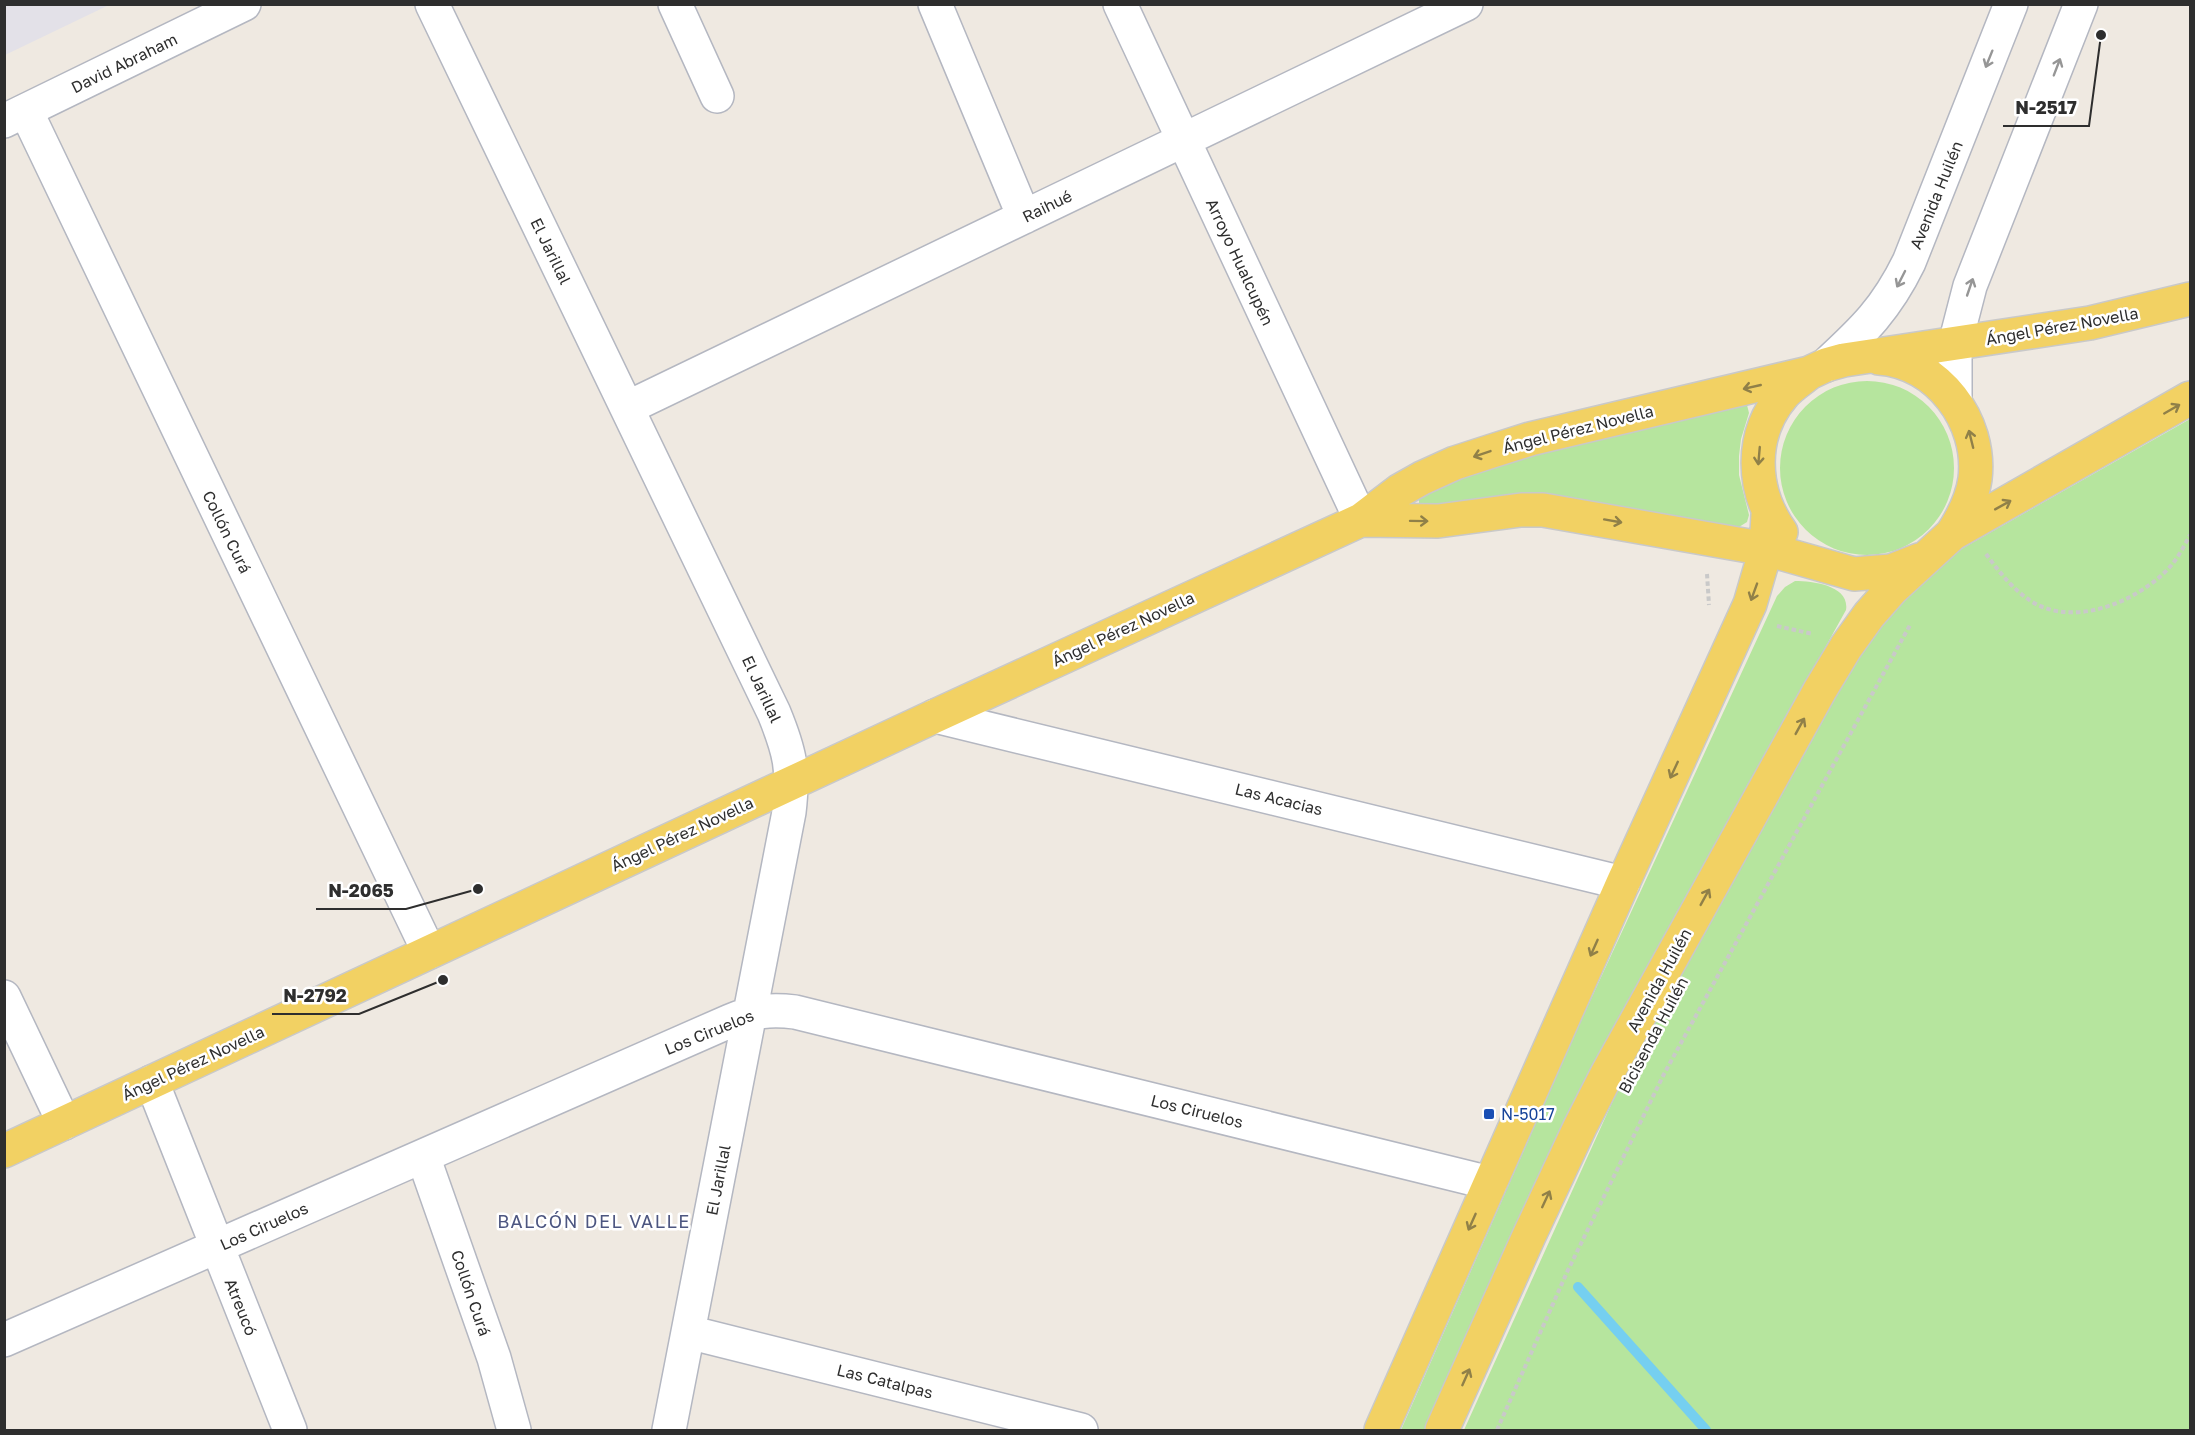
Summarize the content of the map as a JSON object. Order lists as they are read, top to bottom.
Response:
{
  "streets": {
    "main road": ["Avenida Huilén", "Ángel Pérez Novella"],
    "street": [
      "David Abraham",
      "Raihué",
      "El Jarillal",
      "Arroyo Hualcupén",
      "Collón Curá",
      "Las Acacias",
      "Los Ciruelos",
      "Atreucó",
      "Las Catalpas"
    ]
  },
  "crossings": [
    ["David Abraham", "Collón Curá"],
    ["Avenida Huilén", "Ángel Pérez Novella"],
    ["Raihué", "El Jarillal"],
    ["Raihué", "Arroyo Hualcupén"],
    ["El Jarillal", "Ángel Pérez Novella"],
    ["El Jarillal", "Los Ciruelos"],
    ["El Jarillal", "Las Catalpas"],
    ["Arroyo Hualcupén", "Ángel Pérez Novella"],
    ["Ángel Pérez Novella", "Collón Curá"],
    ["Ángel Pérez Novella", "Las Acacias"],
    ["Ángel Pérez Novella", "Atreucó"],
    ["Collón Curá", "Los Ciruelos"],
    ["Los Ciruelos", "Atreucó"]
  ],
  "districts": ["BALCÓN DEL VALLE"],
  "places": {
    "other": ["N-2517", "N-2065", "N-2792"],
    "transit": ["N-5017"]
  }
}
